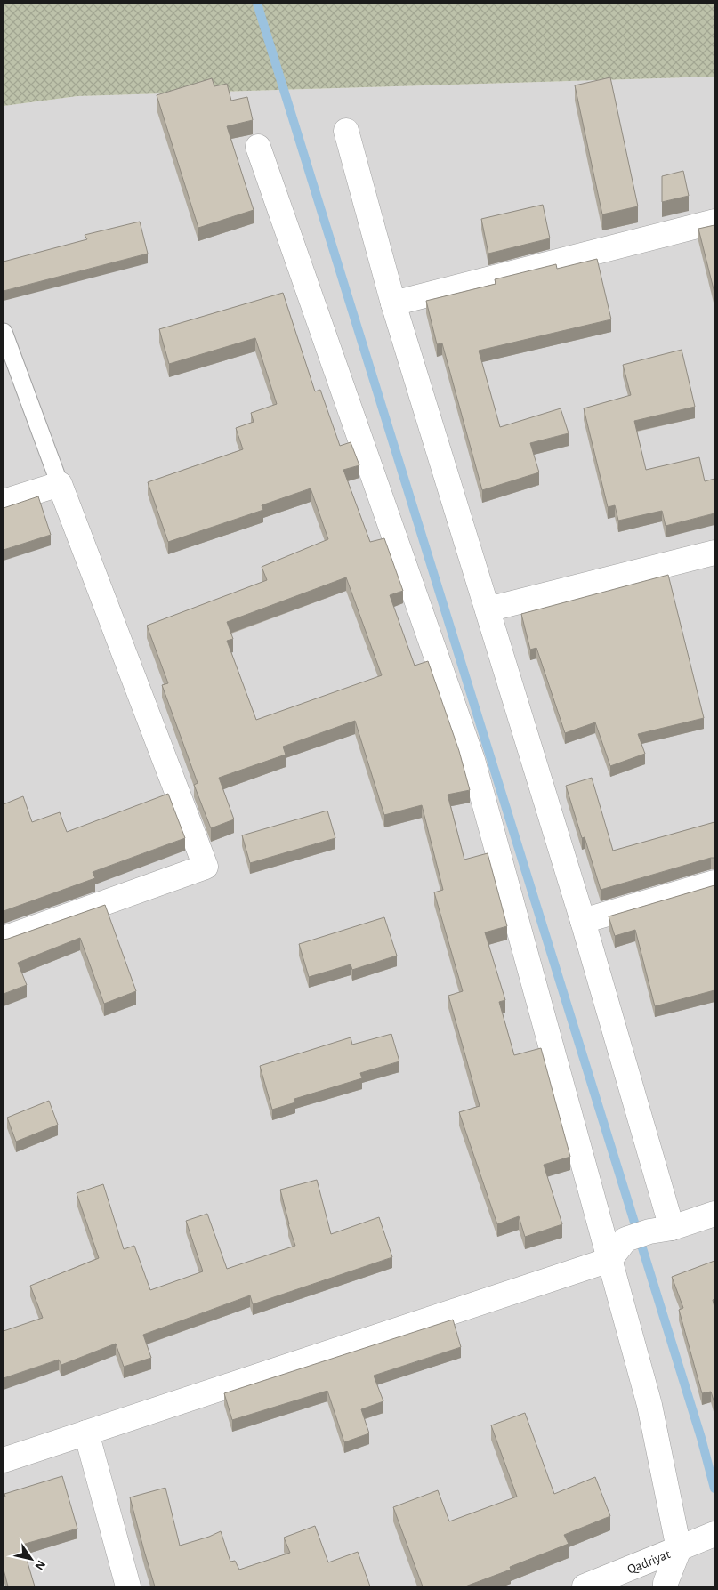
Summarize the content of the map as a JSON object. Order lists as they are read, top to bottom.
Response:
{
  "streets": {
    "street": ["Qadriyat"]
  },
  "north": "bottom right"
}
